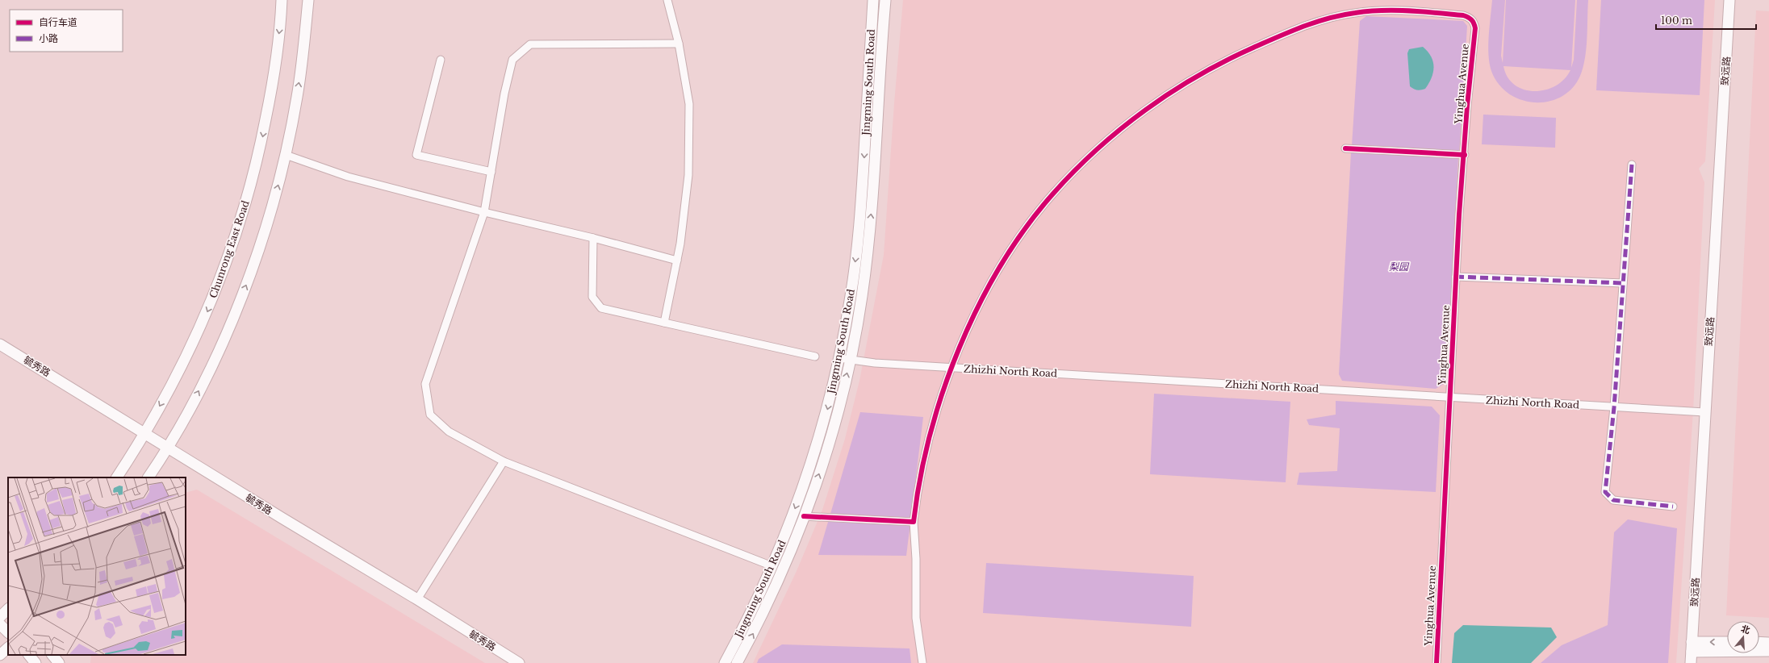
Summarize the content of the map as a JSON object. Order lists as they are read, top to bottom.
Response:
{
  "streets": {
    "street": [
      "致远路",
      "Jingming South Road",
      "Yinghua Avenue",
      "Chunrong East Road",
      "毓秀路",
      "Zhizhi North Road"
    ]
  },
  "crossings": [
    ["致远路", "Zhizhi North Road"],
    ["Jingming South Road", "Zhizhi North Road"],
    ["Yinghua Avenue", "Zhizhi North Road"],
    ["Chunrong East Road", "毓秀路"]
  ],
  "parks": ["梨园"],
  "legend": ["自行车道", "小路"],
  "scale_bar": "100 m",
  "north": "top"
}
